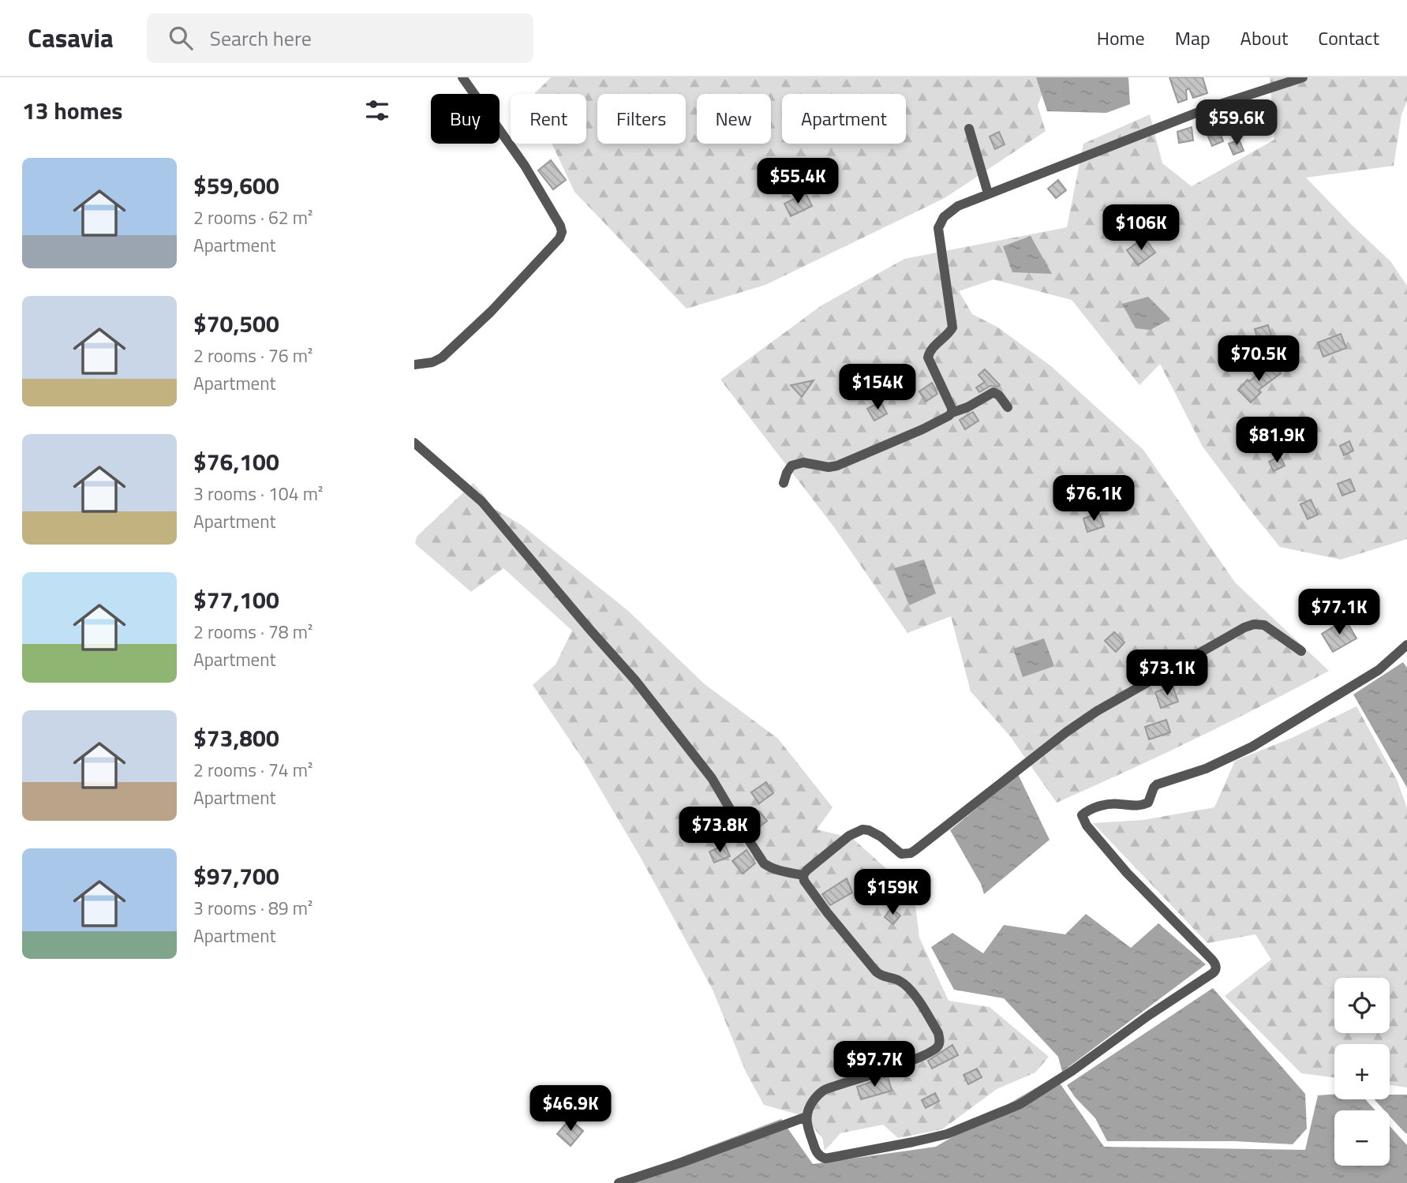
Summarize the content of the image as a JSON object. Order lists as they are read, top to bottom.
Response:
{
  "page": {
    "header": "Casavia",
    "search": "Search here",
    "nav": [
      "Home",
      "Map",
      "About",
      "Contact"
    ],
    "heading": "13 homes",
    "chip": [
      "Buy",
      "Rent",
      "Filters",
      "New",
      "Apartment"
    ],
    "price": [
      "$59.6K",
      "$55.4K",
      "$106K",
      "$70.5K",
      "$154K",
      "$81.9K",
      "$76.1K",
      "$77.1K",
      "$73.1K",
      "$73.8K",
      "$159K",
      "$97.7K",
      "$46.9K"
    ],
    "list": [
      {
        "name": "$59,600",
        "note": "2 rooms · 62 m² · Apartment"
      },
      {
        "name": "$70,500",
        "note": "2 rooms · 76 m² · Apartment"
      },
      {
        "name": "$76,100",
        "note": "3 rooms · 104 m² · Apartment"
      },
      {
        "name": "$77,100",
        "note": "2 rooms · 78 m² · Apartment"
      },
      {
        "name": "$73,800",
        "note": "2 rooms · 74 m² · Apartment"
      },
      {
        "name": "$97,700",
        "note": "3 rooms · 89 m² · Apartment"
      }
    ],
    "map_buttons": ["+", "−"]
  }
}
